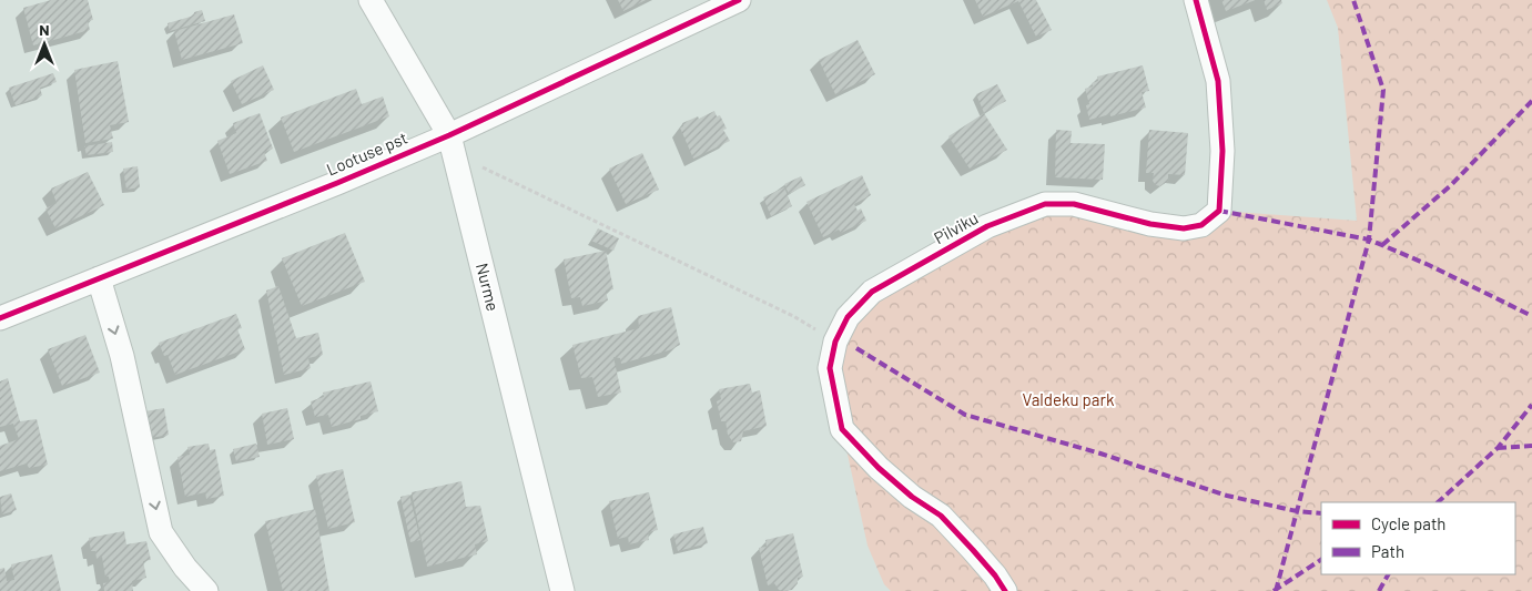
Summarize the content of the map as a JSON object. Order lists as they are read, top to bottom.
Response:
{
  "streets": {
    "street": ["Lootuse pst", "Pilviku", "Nurme"]
  },
  "crossings": [
    ["Lootuse pst", "Nurme"]
  ],
  "parks": ["Valdeku park"],
  "legend": ["Cycle path", "Path"],
  "north": "top"
}
